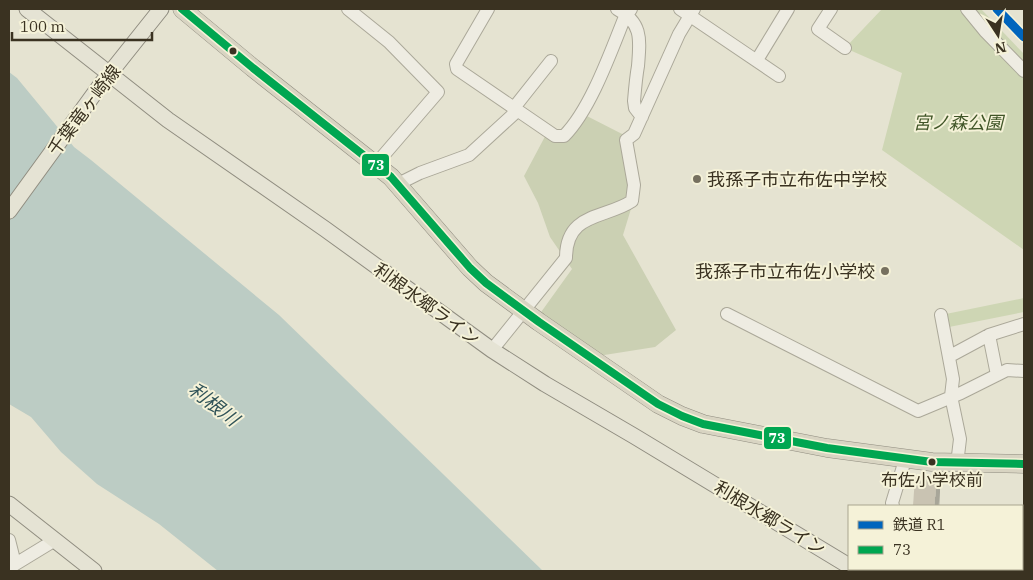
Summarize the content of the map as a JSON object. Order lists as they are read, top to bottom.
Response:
{
  "streets": {
    "main road": ["千葉竜ヶ崎線", "利根水郷ライン"]
  },
  "crossings": [
    ["千葉竜ヶ崎線", "利根水郷ライン"]
  ],
  "water": ["利根川"],
  "parks": ["宮ノ森公園"],
  "places": ["我孫子市立布佐中学校", "我孫子市立布佐小学校", "布佐小学校前"],
  "lines": ["rail line R1", "transit line 73"],
  "legend": ["鉄道 R1", "73"],
  "scale_bar": "100 m",
  "north": "bottom"
}
